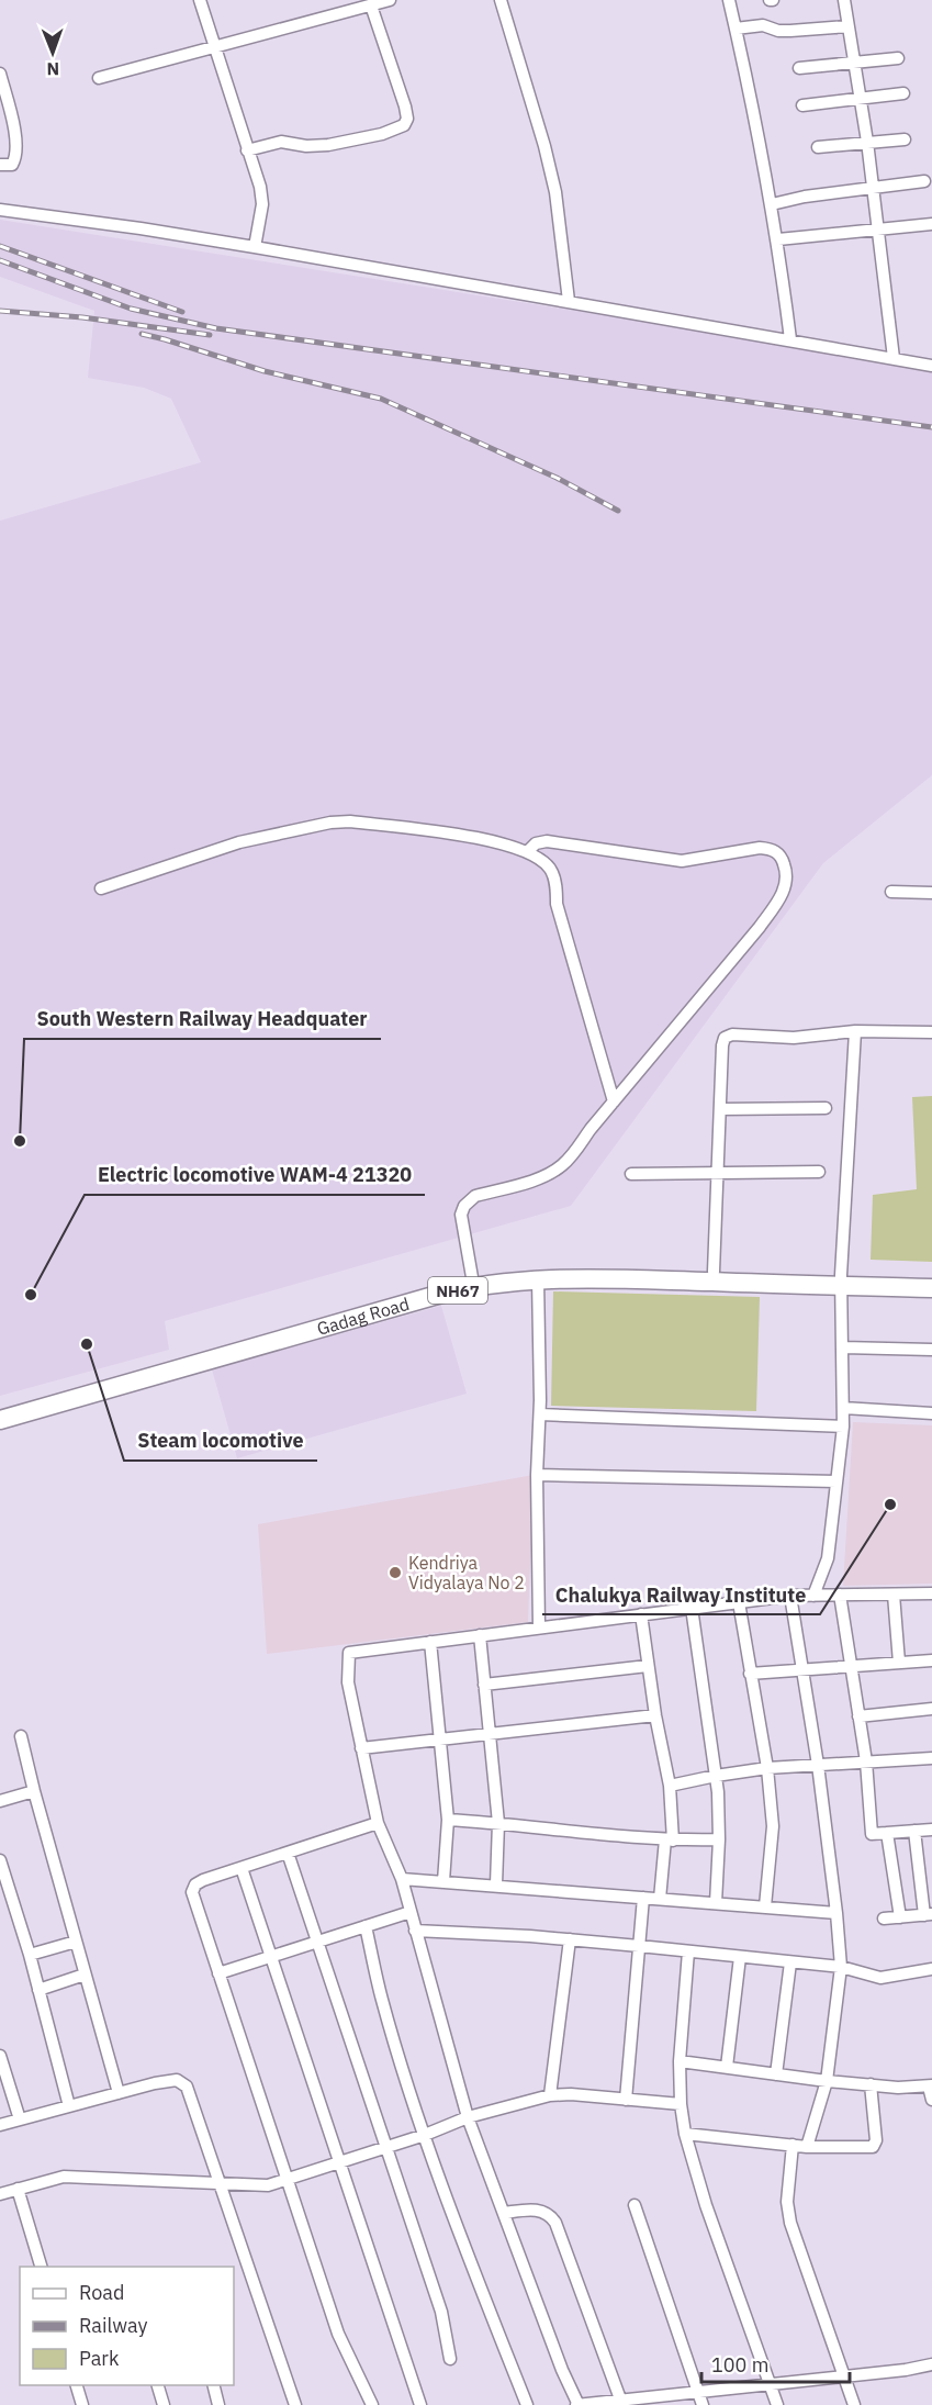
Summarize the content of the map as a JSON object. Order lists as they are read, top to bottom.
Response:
{
  "streets": {
    "highway": ["NH67", "Gadag Road"]
  },
  "places": [
    "South Western Railway Headquater",
    "Electric locomotive WAM-4 21320",
    "Steam locomotive",
    "Chalukya Railway Institute",
    "Kendriya Vidyalaya No 2"
  ],
  "legend": ["Road", "Railway", "Park"],
  "scale_bar": "100 m",
  "north": "bottom"
}
